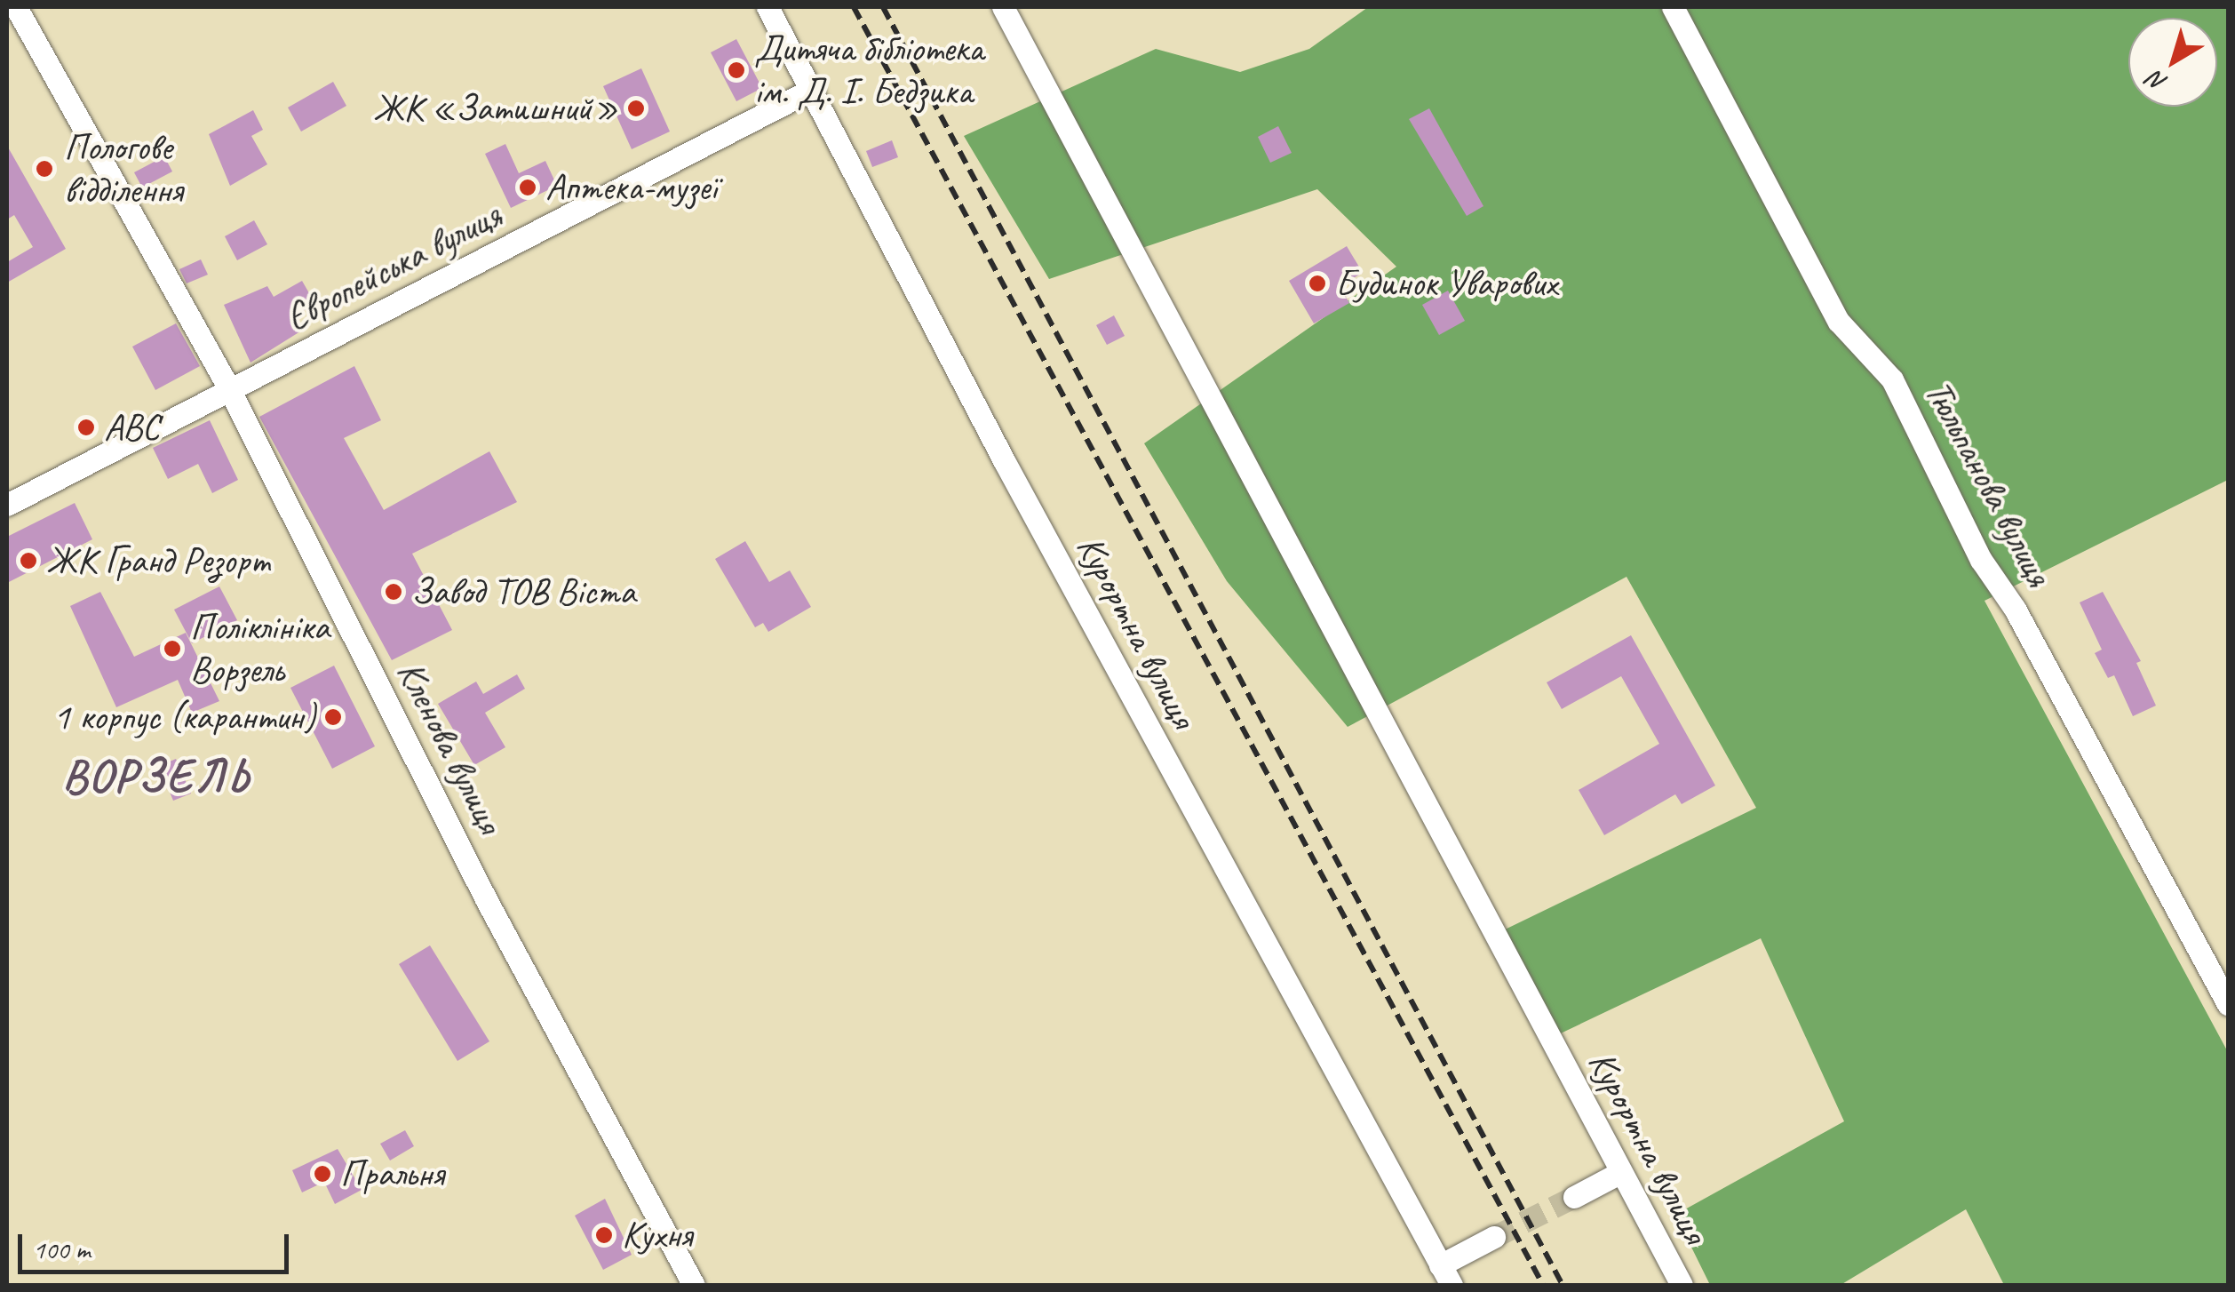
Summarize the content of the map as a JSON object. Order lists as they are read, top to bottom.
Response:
{
  "streets": {
    "street": [
      "Європейська вулиця",
      "Тюльпанова вулиця",
      "Курортна вулиця",
      "Кленова вулиця"
    ]
  },
  "crossings": [
    ["Європейська вулиця", "Курортна вулиця"],
    ["Європейська вулиця", "Кленова вулиця"]
  ],
  "districts": ["ВОРЗЕЛЬ"],
  "places": [
    "Дитяча бібліотека ім. Д. І. Бедзика",
    "ЖК «Затишний»",
    "Пологове відділення",
    "Аптека-музеї",
    "Будинок Уварових",
    "ABC",
    "ЖК Гранд Резорт",
    "Завод ТОВ Віста",
    "Поліклініка Ворзель",
    "1 корпус (карантин)",
    "Пральня",
    "Кухня"
  ],
  "scale_bar": "100 m",
  "north": "bottom left"
}
